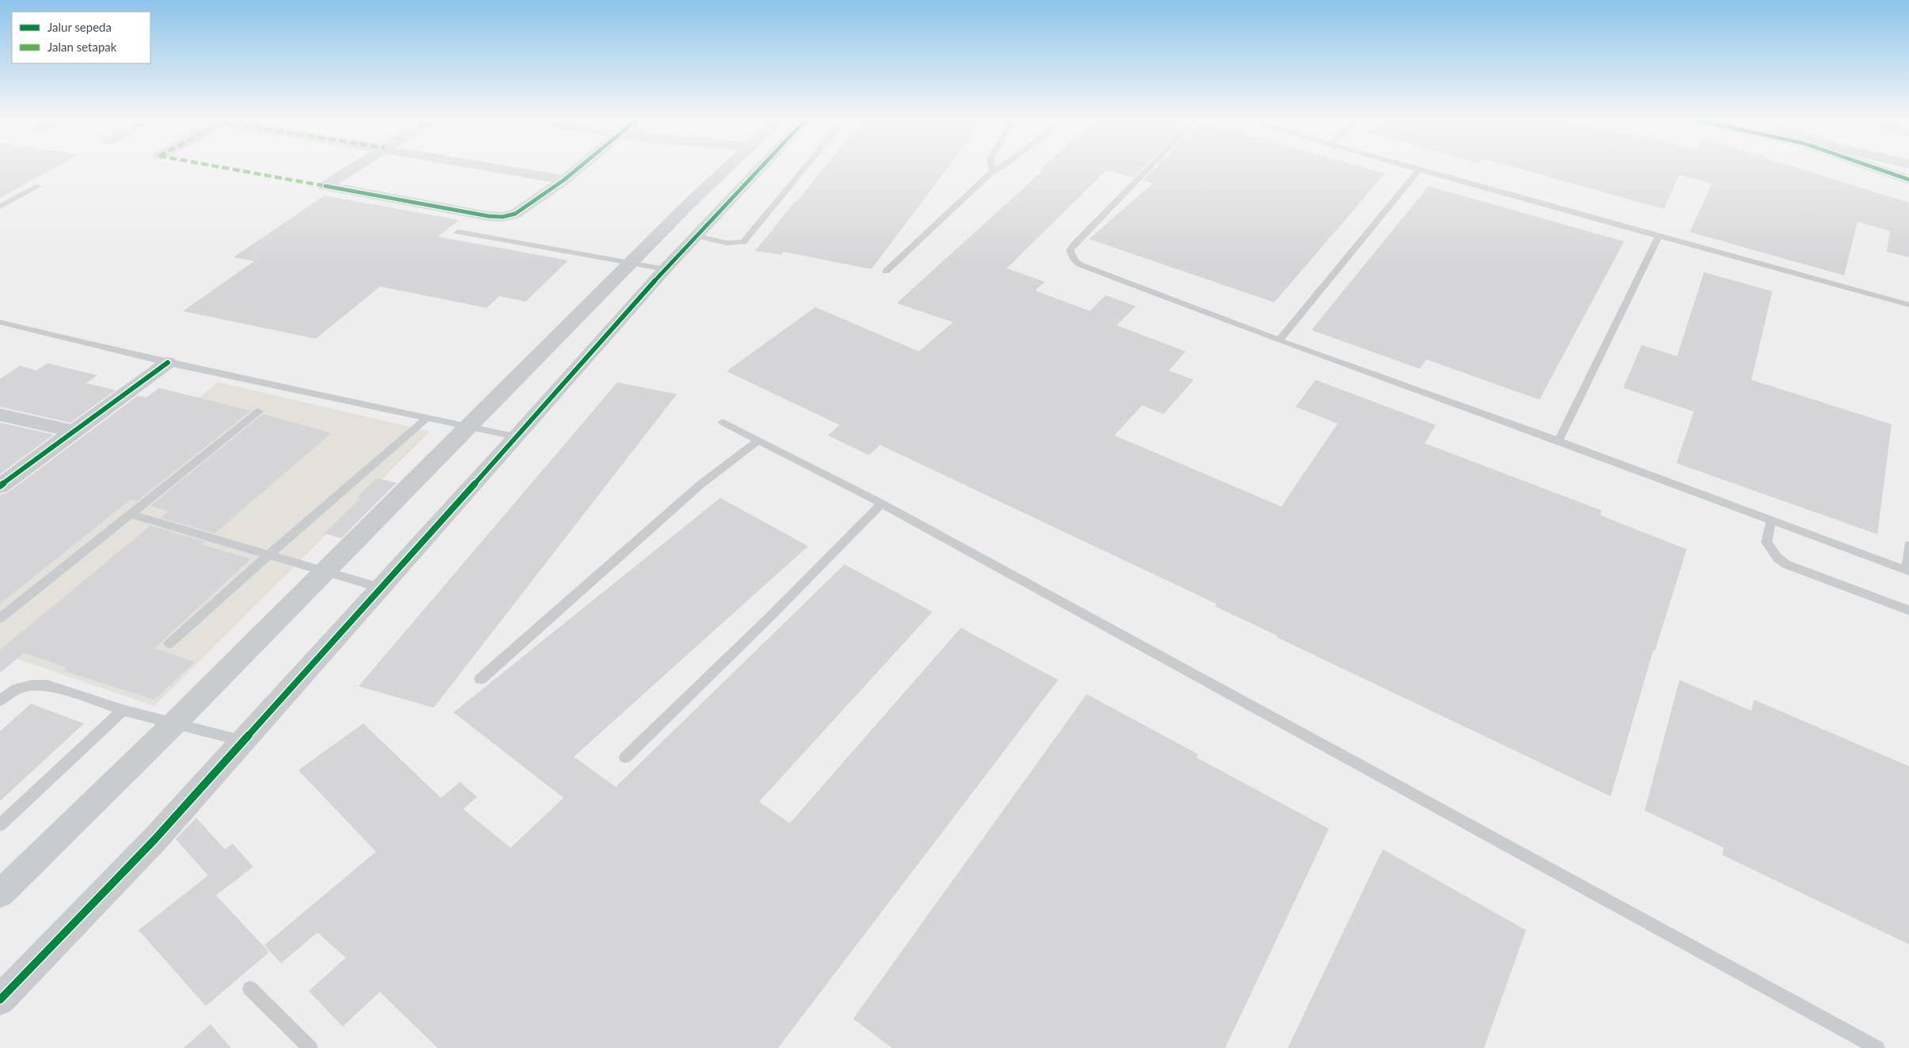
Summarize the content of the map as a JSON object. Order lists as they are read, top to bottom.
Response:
{
  "legend": ["Jalur sepeda", "Jalan setapak"]
}
